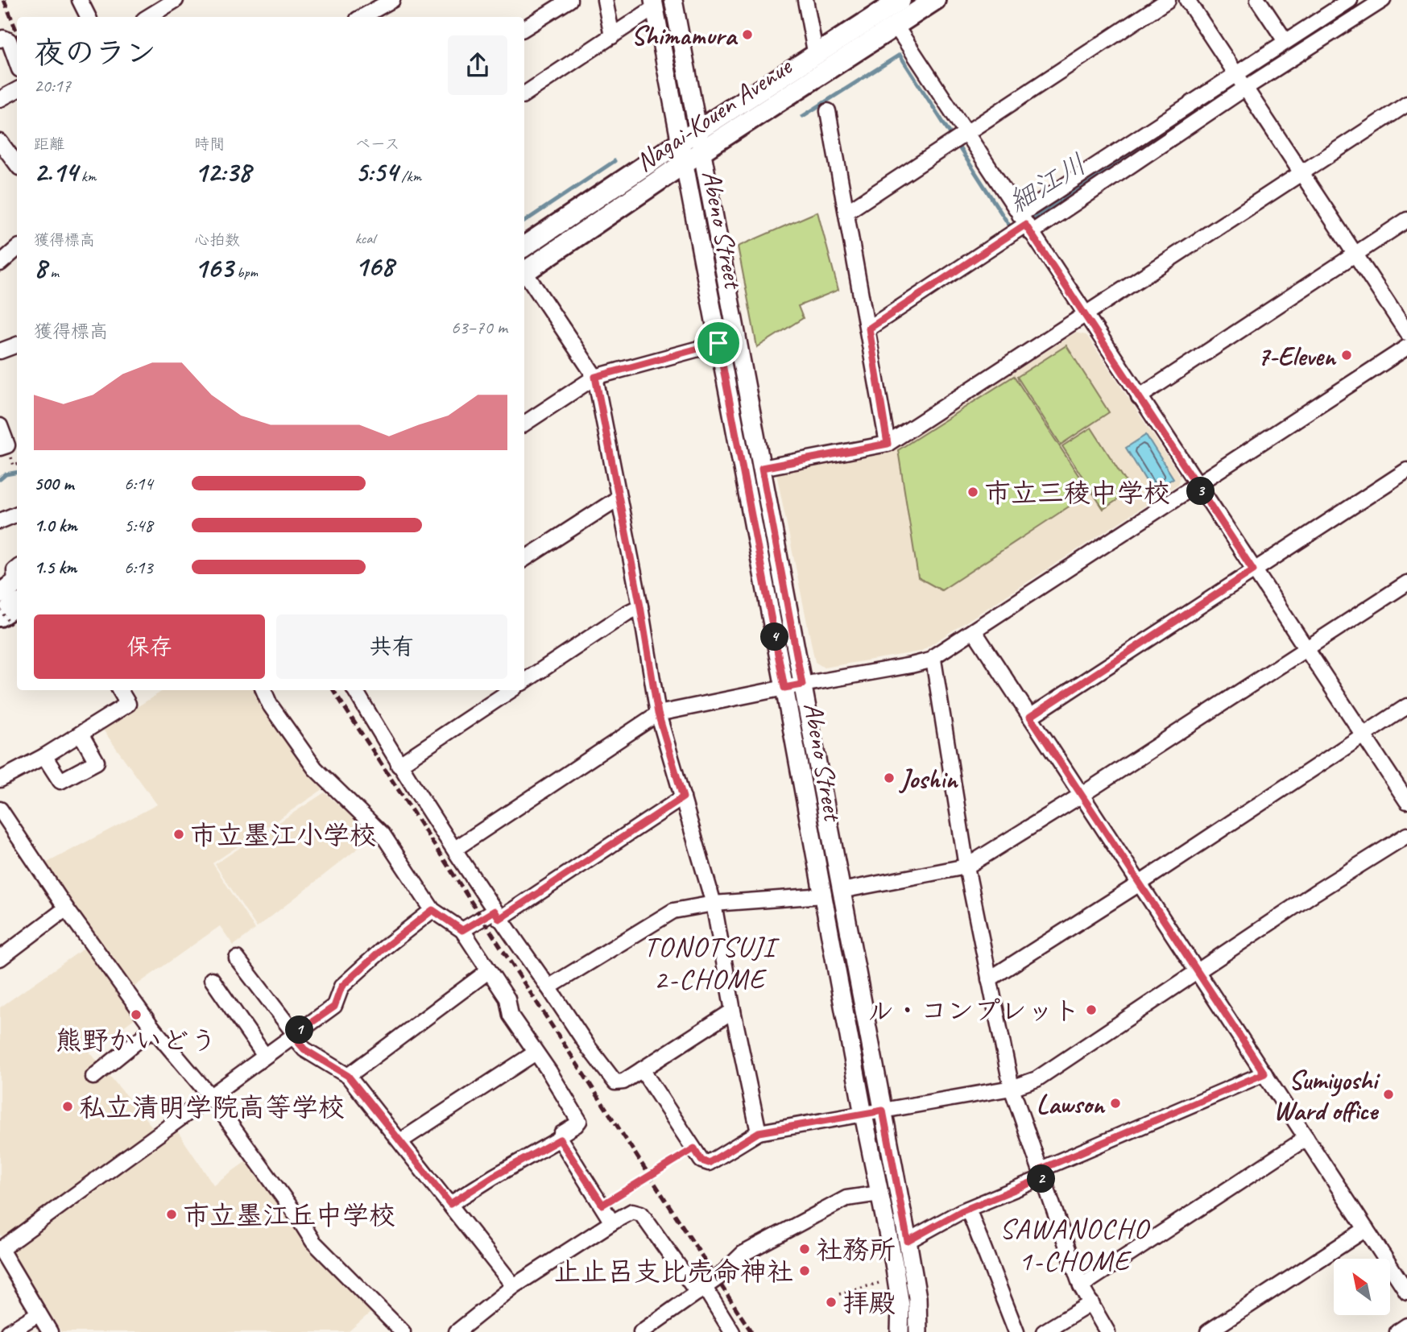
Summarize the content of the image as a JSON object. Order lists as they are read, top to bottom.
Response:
{
  "streets": {
    "highway": ["Nagai-Kouen Avenue"],
    "main road": ["Abeno Street"]
  },
  "crossings": [
    ["Nagai-Kouen Avenue", "Abeno Street"]
  ],
  "districts": ["TONOTSUJI 2-CHOME", "SAWANOCHO 1-CHOME"],
  "water": ["細江川"],
  "places": [
    "Shimamura",
    "7-Eleven",
    "市立三稜中学校",
    "Joshin",
    "市立墨江小学校",
    "ル・コンプレット",
    "熊野かいどう",
    "Sumiyoshi Ward office",
    "Lawson",
    "私立清明学院高等学校",
    "市立墨江丘中学校",
    "社務所",
    "止止呂支比売命神社",
    "拝殿"
  ],
  "north": "top left",
  "page": {
    "heading": ["夜のラン", "20:17"],
    "stats": [
      ["距離", "2.14 km"],
      ["時間", "12:38"],
      ["ペース", "5:54 /km"],
      ["獲得標高", "8 m"],
      ["心拍数", "163 bpm"],
      ["kcal", "168"]
    ],
    "chart": ["獲得標高", "63–70 m"],
    "list": [
      {
        "name": "500 m",
        "note": "6:14"
      },
      {
        "name": "1.0 km",
        "note": "5:48"
      },
      {
        "name": "1.5 km",
        "note": "6:13"
      }
    ],
    "pins": [
      "3",
      "4",
      "1",
      "2"
    ],
    "buttons": ["保存", "共有"]
  }
}
